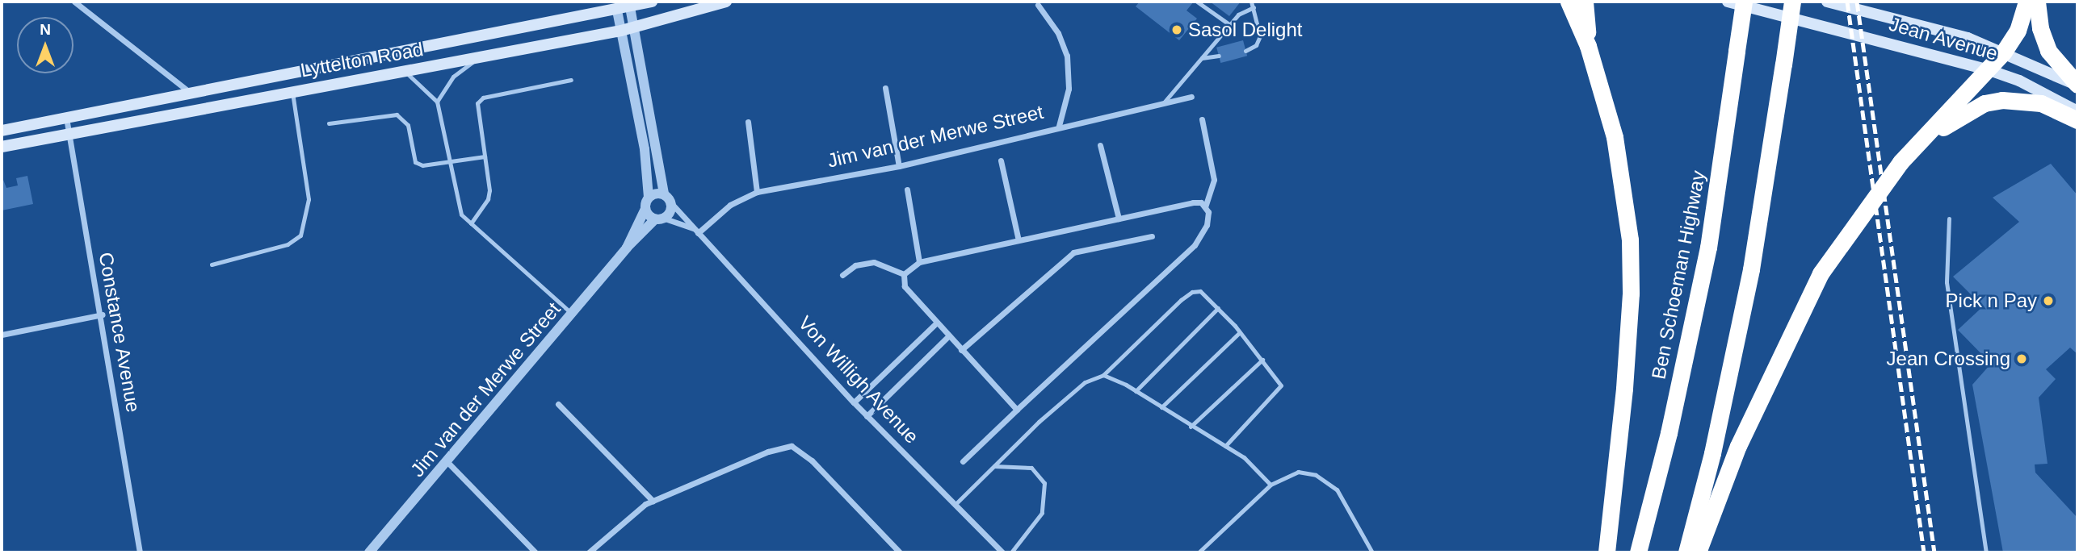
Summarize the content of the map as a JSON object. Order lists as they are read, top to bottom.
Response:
{
  "streets": {
    "highway": ["Ben Schoeman Highway"],
    "main road": ["Jean Avenue", "Lyttelton Road"],
    "street": ["Jim van der Merwe Street", "Constance Avenue", "Von Willigh Avenue"]
  },
  "crossings": [
    ["Lyttelton Road", "Constance Avenue"],
    ["Jim van der Merwe Street", "Von Willigh Avenue"]
  ],
  "places": ["Sasol Delight", "Pick n Pay", "Jean Crossing"],
  "north": "top"
}
